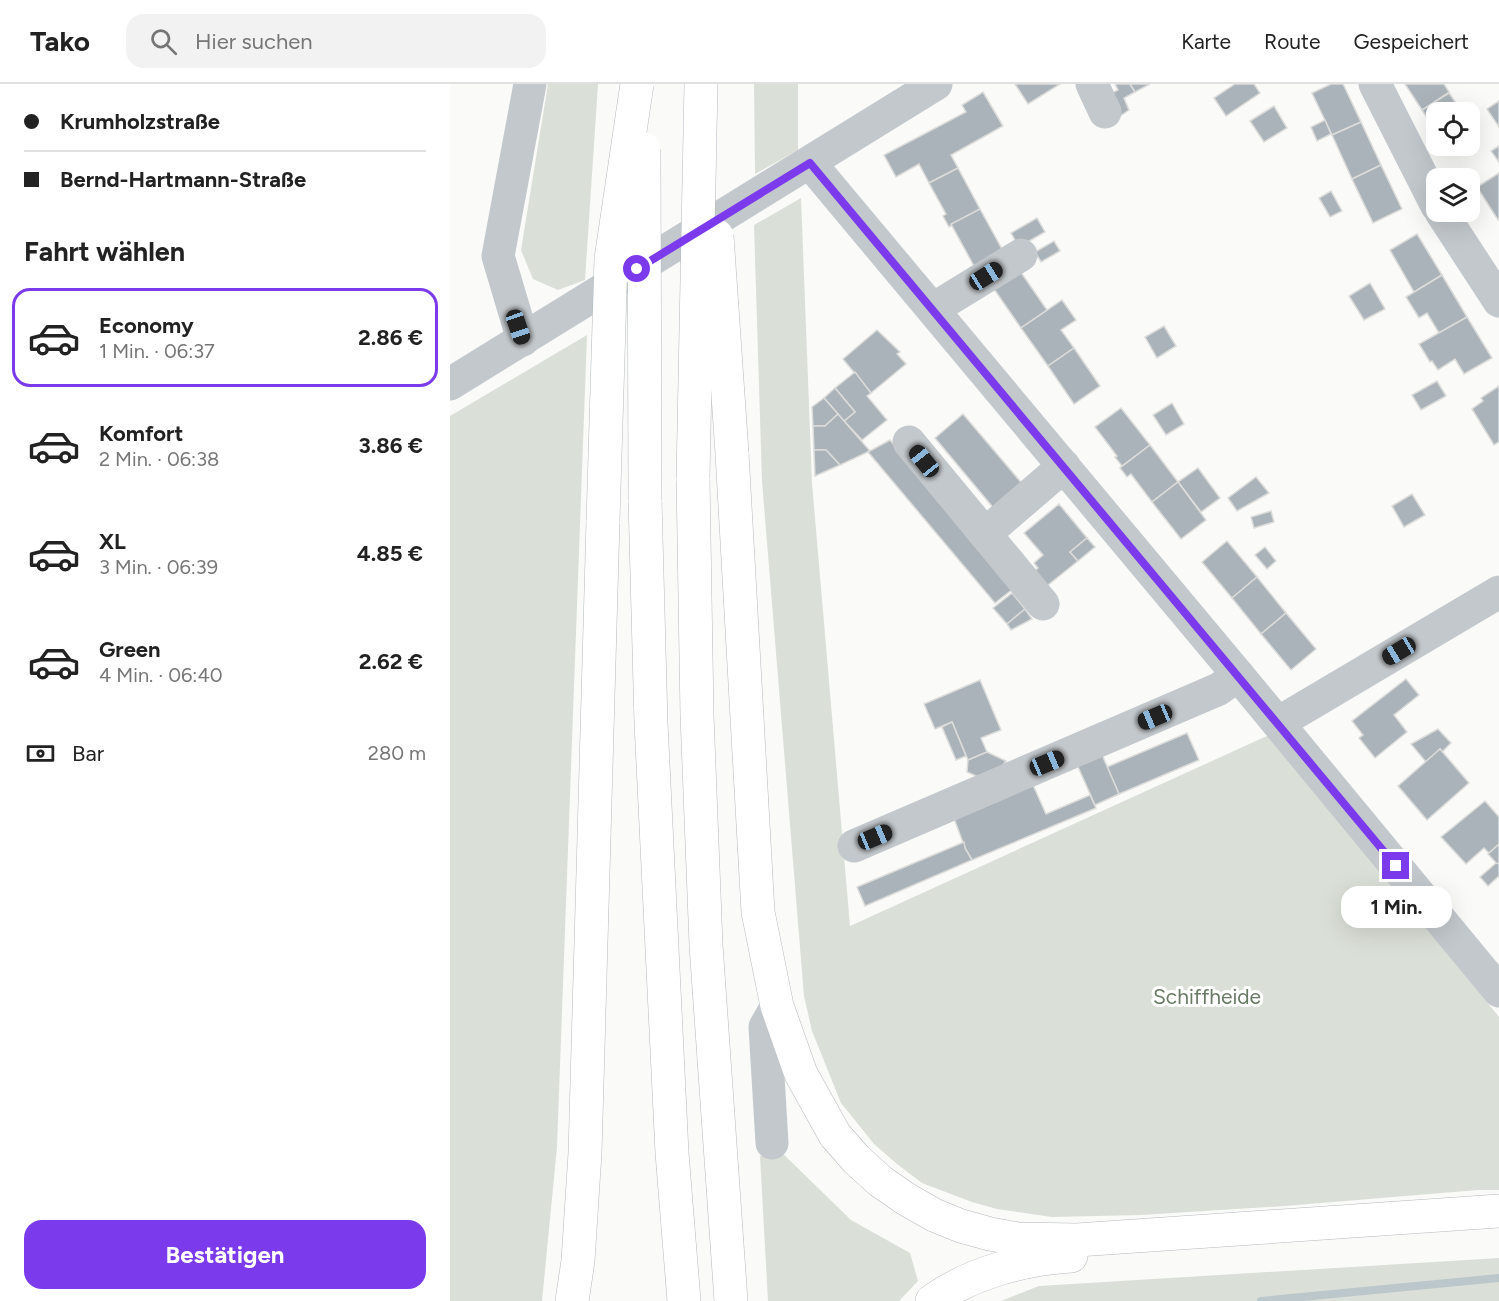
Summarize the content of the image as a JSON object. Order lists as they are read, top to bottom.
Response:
{
  "parks": ["Schiffheide"],
  "page": {
    "header": "Tako",
    "search": "Hier suchen",
    "nav": ["Karte", "Route", "Gespeichert"],
    "banner": ["Krumholzstraße", "Bernd-Hartmann-Straße"],
    "heading": "Fahrt wählen",
    "list": [
      {
        "name": "Economy",
        "note": "1 Min. · 06:37",
        "value": "2.86 €"
      },
      {
        "name": "Komfort",
        "note": "2 Min. · 06:38",
        "value": "3.86 €"
      },
      {
        "name": "XL",
        "note": "3 Min. · 06:39",
        "value": "4.85 €"
      },
      {
        "name": "Green",
        "note": "4 Min. · 06:40",
        "value": "2.62 €"
      }
    ],
    "pay": ["Bar", "280 m"],
    "bubble": "1 Min.",
    "buttons": "Bestätigen"
  }
}
